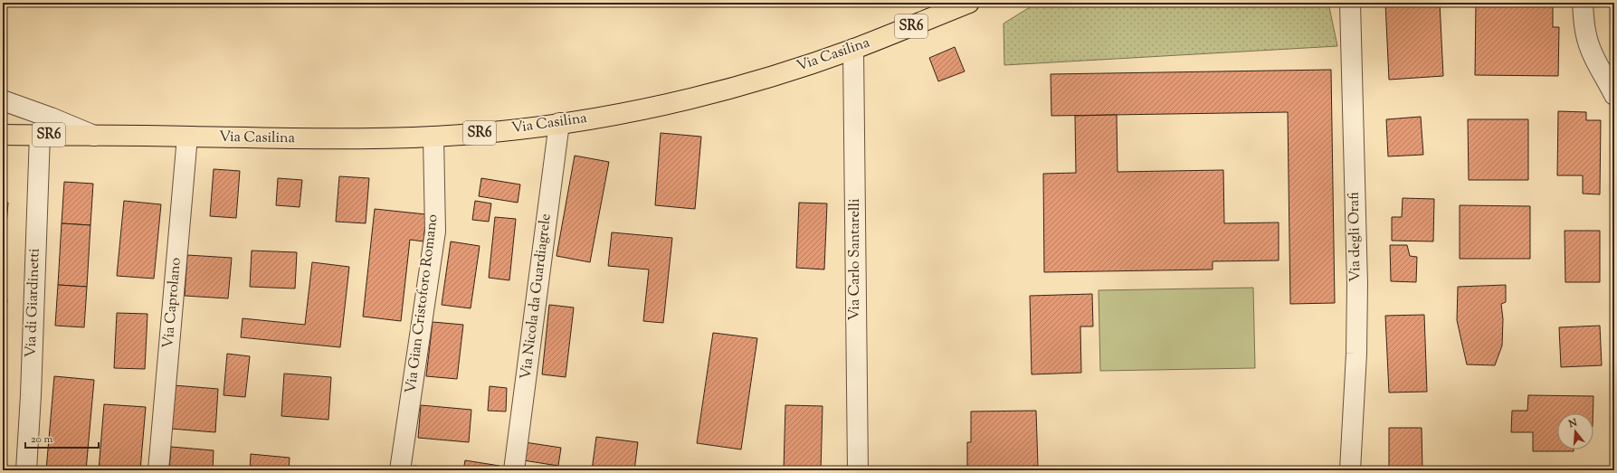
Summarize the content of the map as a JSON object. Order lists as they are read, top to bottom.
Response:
{
  "streets": {
    "main road": ["SR6", "Via Casilina"],
    "street": [
      "Via degli Orafi",
      "Via Carlo Santarelli",
      "Via Nicola da Guardiagrele",
      "Via di Giardinetti",
      "Via Caprolano",
      "Via Gian Cristoforo Romano"
    ]
  },
  "crossings": [
    ["Via Casilina", "Via Carlo Santarelli"],
    ["Via Casilina", "Via Nicola da Guardiagrele"],
    ["Via Casilina", "Via di Giardinetti"],
    ["Via Casilina", "Via Caprolano"],
    ["Via Casilina", "Via Gian Cristoforo Romano"]
  ],
  "scale_bar": "20 m",
  "north": "top"
}
